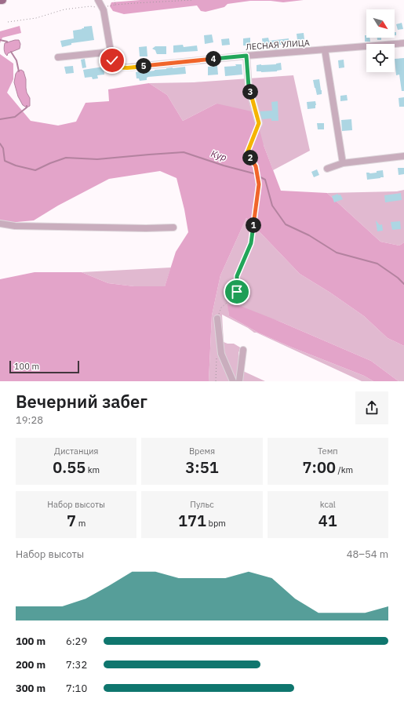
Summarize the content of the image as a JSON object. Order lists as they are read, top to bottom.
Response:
{
  "streets": {
    "street": ["ЛЕСНАЯ УЛИЦА"]
  },
  "water": ["Кур"],
  "scale_bar": "100 m",
  "north": "bottom right",
  "page": {
    "pins": [
      "4",
      "5",
      "3",
      "2",
      "1"
    ],
    "scale": "100 m",
    "heading": ["Вечерний забег", "19:28"],
    "stats": [
      ["Дистанция", "0.55 km"],
      ["Время", "3:51"],
      ["Темп", "7:00 /km"],
      ["Набор высоты", "7 m"],
      ["Пульс", "171 bpm"],
      ["kcal", "41"]
    ],
    "chart": ["Набор высоты", "48–54 m"],
    "list": [
      {
        "name": "100 m",
        "note": "6:29"
      },
      {
        "name": "200 m",
        "note": "7:32"
      },
      {
        "name": "300 m",
        "note": "7:10"
      }
    ]
  }
}
